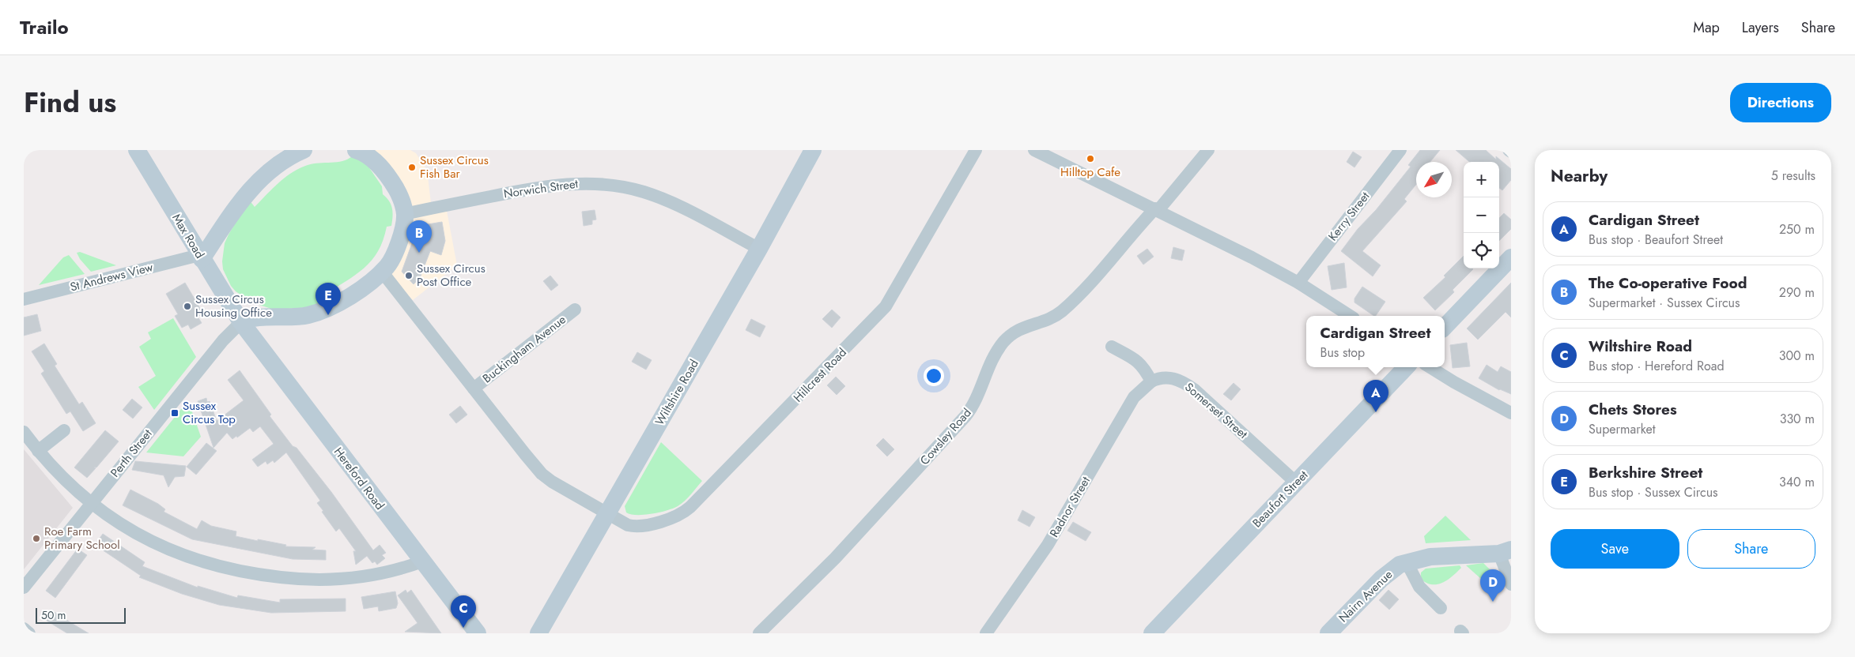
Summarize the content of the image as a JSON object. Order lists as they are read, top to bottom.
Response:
{
  "streets": {
    "street": [
      "Norwich Street",
      "Kerry Street",
      "Max Road",
      "St Andrews View",
      "Buckingham Avenue",
      "Hillcrest Road",
      "Wiltshire Road",
      "Somerset Street",
      "Cowsley Road",
      "Perth Street",
      "Hereford Road",
      "Beaufort Street",
      "Radnor Street",
      "Nairn Avenue"
    ]
  },
  "crossings": [
    ["Norwich Street", "Wiltshire Road"],
    ["Max Road", "St Andrews View"],
    ["Max Road", "Perth Street"],
    ["Max Road", "Hereford Road"],
    ["Buckingham Avenue", "Hillcrest Road"],
    ["Hillcrest Road", "Wiltshire Road"],
    ["Somerset Street", "Beaufort Street"],
    ["Somerset Street", "Radnor Street"],
    ["Perth Street", "Hereford Road"]
  ],
  "places": {
    "other": [
      "Hilltop Cafe",
      "Sussex Circus Fish Bar",
      "Sussex Circus Post Office",
      "Sussex Circus Housing Office",
      "Roe Farm Primary School"
    ],
    "transit": ["Sussex Circus Top"]
  },
  "scale_bar": "50 m",
  "north": "bottom left",
  "page": {
    "header": "Trailo",
    "nav": ["Map", "Layers", "Share"],
    "title": "Find us",
    "buttons": [
      "Directions",
      ["Save", "Share"]
    ],
    "heading": ["Nearby", "5 results"],
    "map_buttons": ["+", "−"],
    "list": [
      {
        "mark": "A",
        "name": "Cardigan Street",
        "note": "Bus stop · Beaufort Street",
        "value": "250 m"
      },
      {
        "mark": "B",
        "name": "The Co-operative Food",
        "note": "Supermarket · Sussex Circus",
        "value": "290 m"
      },
      {
        "mark": "C",
        "name": "Wiltshire Road",
        "note": "Bus stop · Hereford Road",
        "value": "300 m"
      },
      {
        "mark": "D",
        "name": "Chets Stores",
        "note": "Supermarket",
        "value": "330 m"
      },
      {
        "mark": "E",
        "name": "Berkshire Street",
        "note": "Bus stop · Sussex Circus",
        "value": "340 m"
      }
    ],
    "pins": [
      "B",
      "E",
      "A",
      "D",
      "C"
    ],
    "popup": ["Cardigan Street", "Bus stop"],
    "scale": "50 m"
  }
}
